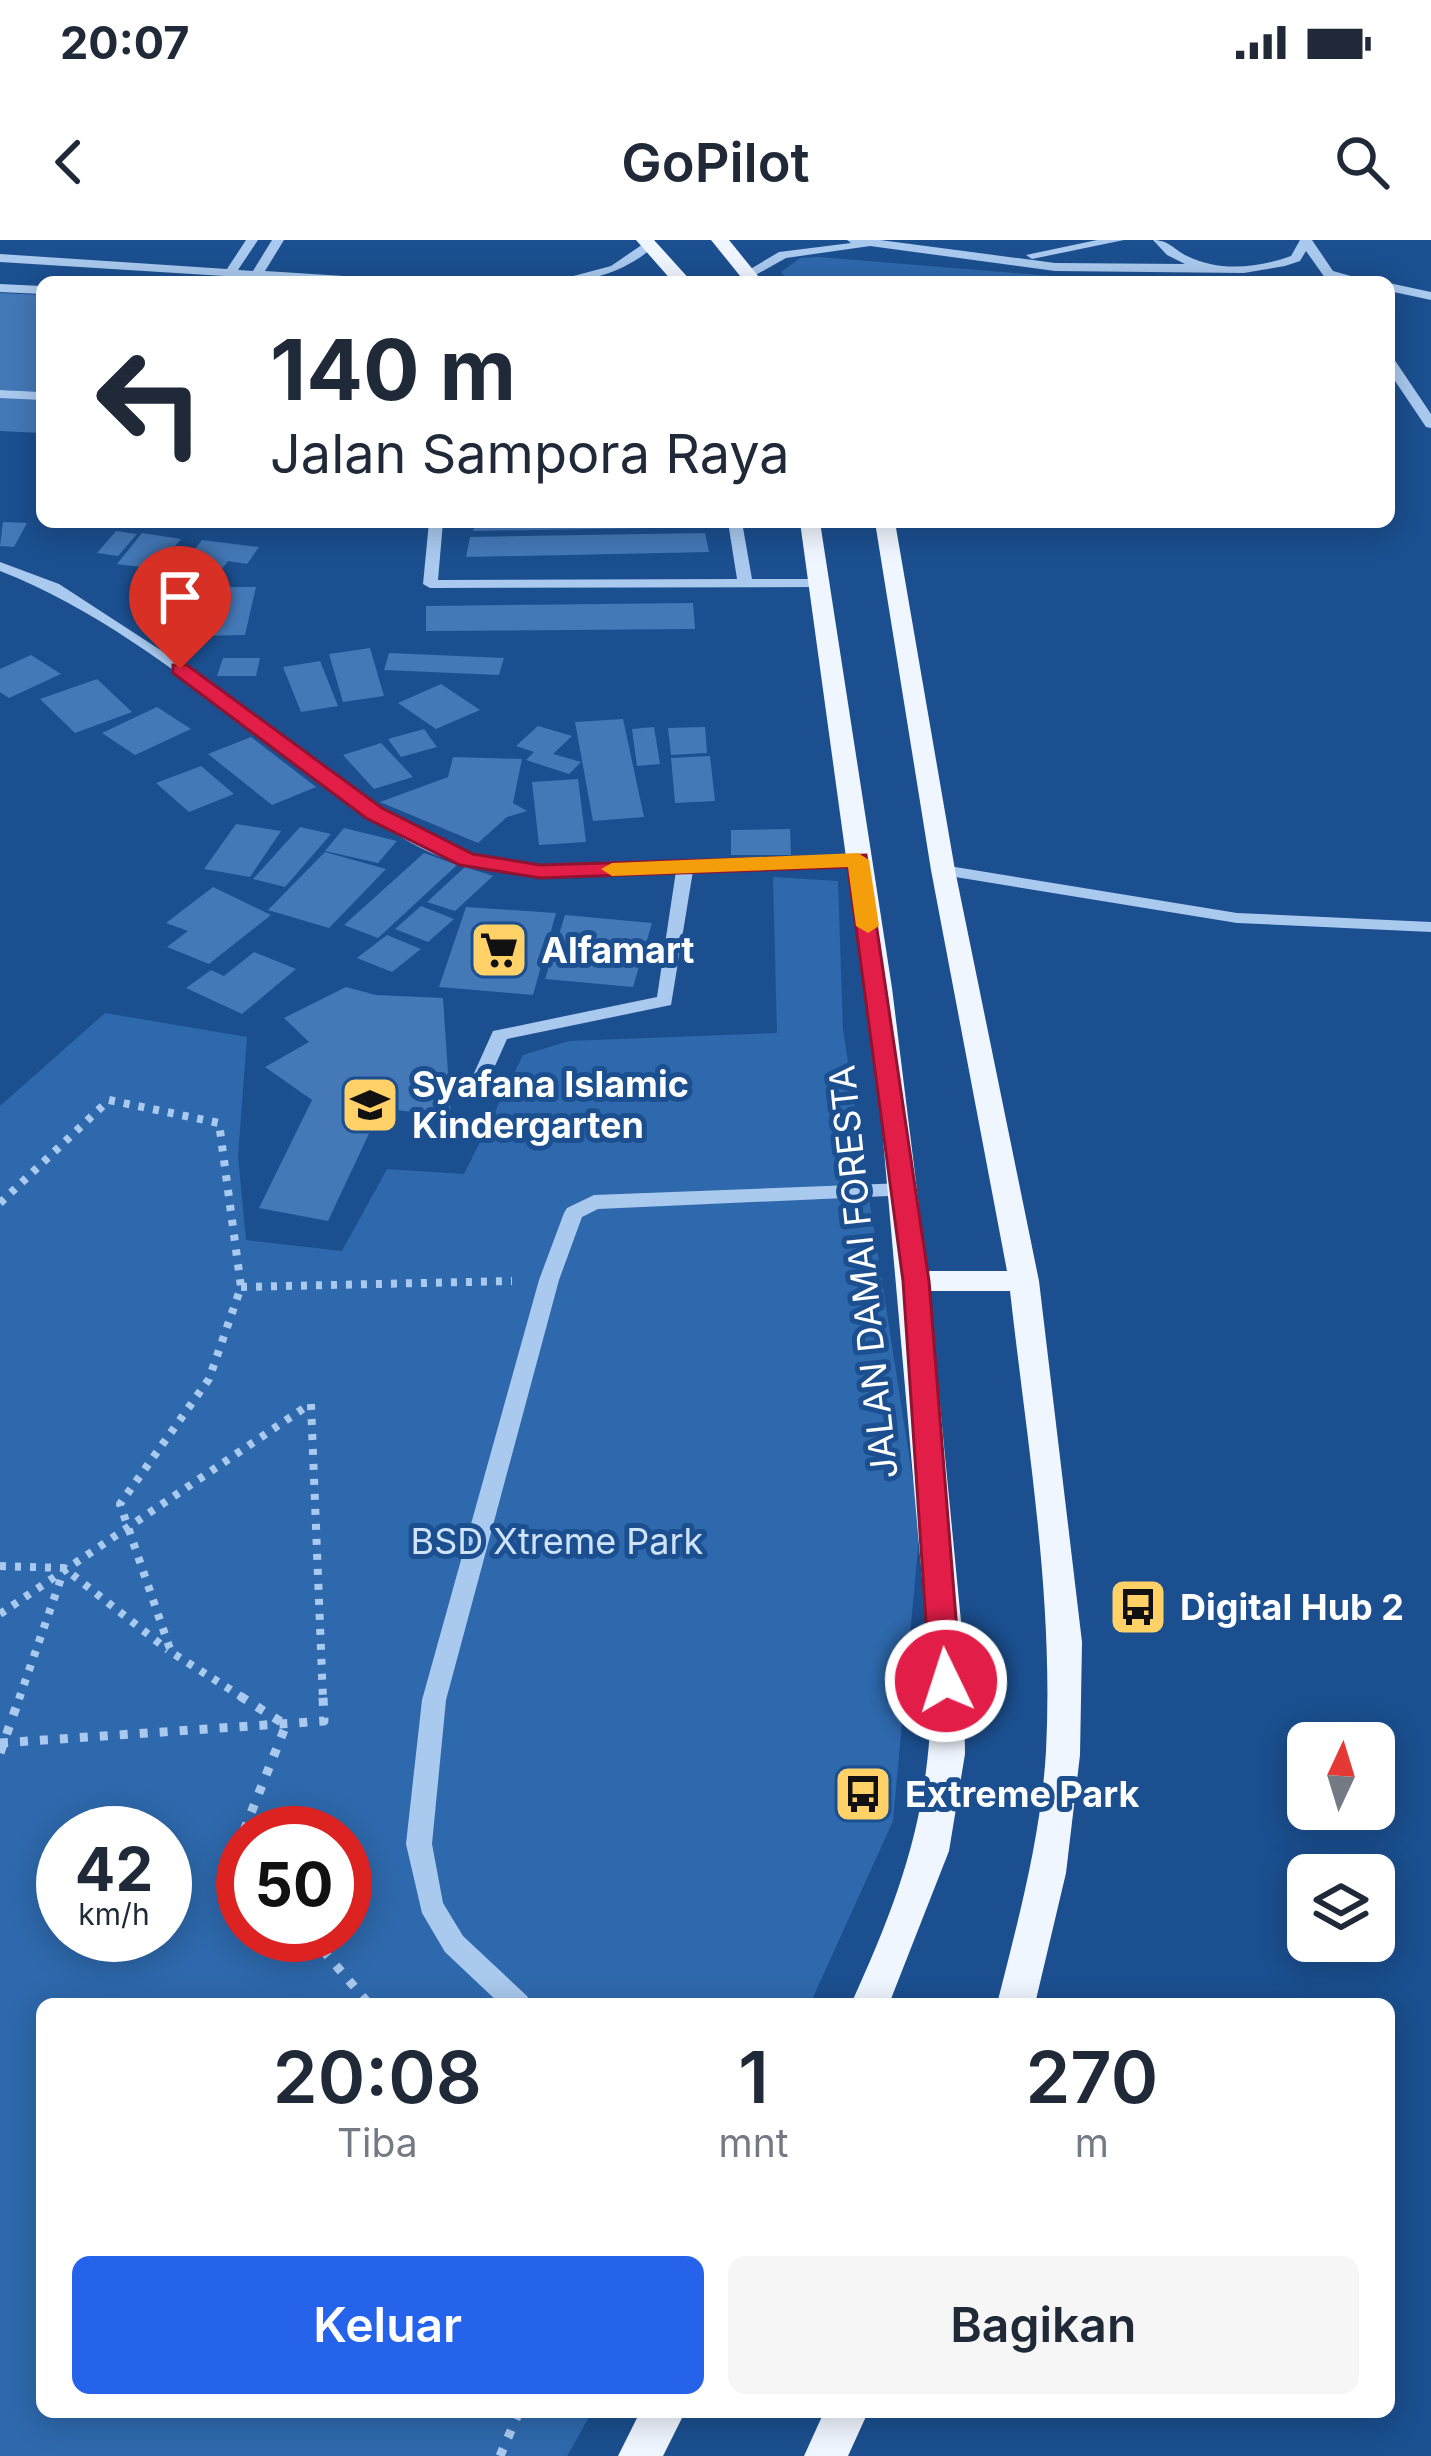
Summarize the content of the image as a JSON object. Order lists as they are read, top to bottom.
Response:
{
  "streets": {
    "main road": ["JALAN DAMAI FORESTA"]
  },
  "parks": ["BSD Xtreme Park"],
  "places": {
    "supermarket": ["Alfamart"],
    "school or university": ["Syafana Islamic Kindergarten"],
    "bus stop": ["Digital Hub 2", "Extreme Park"]
  },
  "north": "top",
  "page": {
    "status": "20:07",
    "header": "GoPilot",
    "turn": ["140 m", "Jalan Sampora Raya"],
    "speed": "42 km/h",
    "limit": "50",
    "eta": [
      "20:08",
      "Tiba",
      "1",
      "mnt",
      "270",
      "m"
    ],
    "buttons": ["Keluar", "Bagikan"]
  }
}
